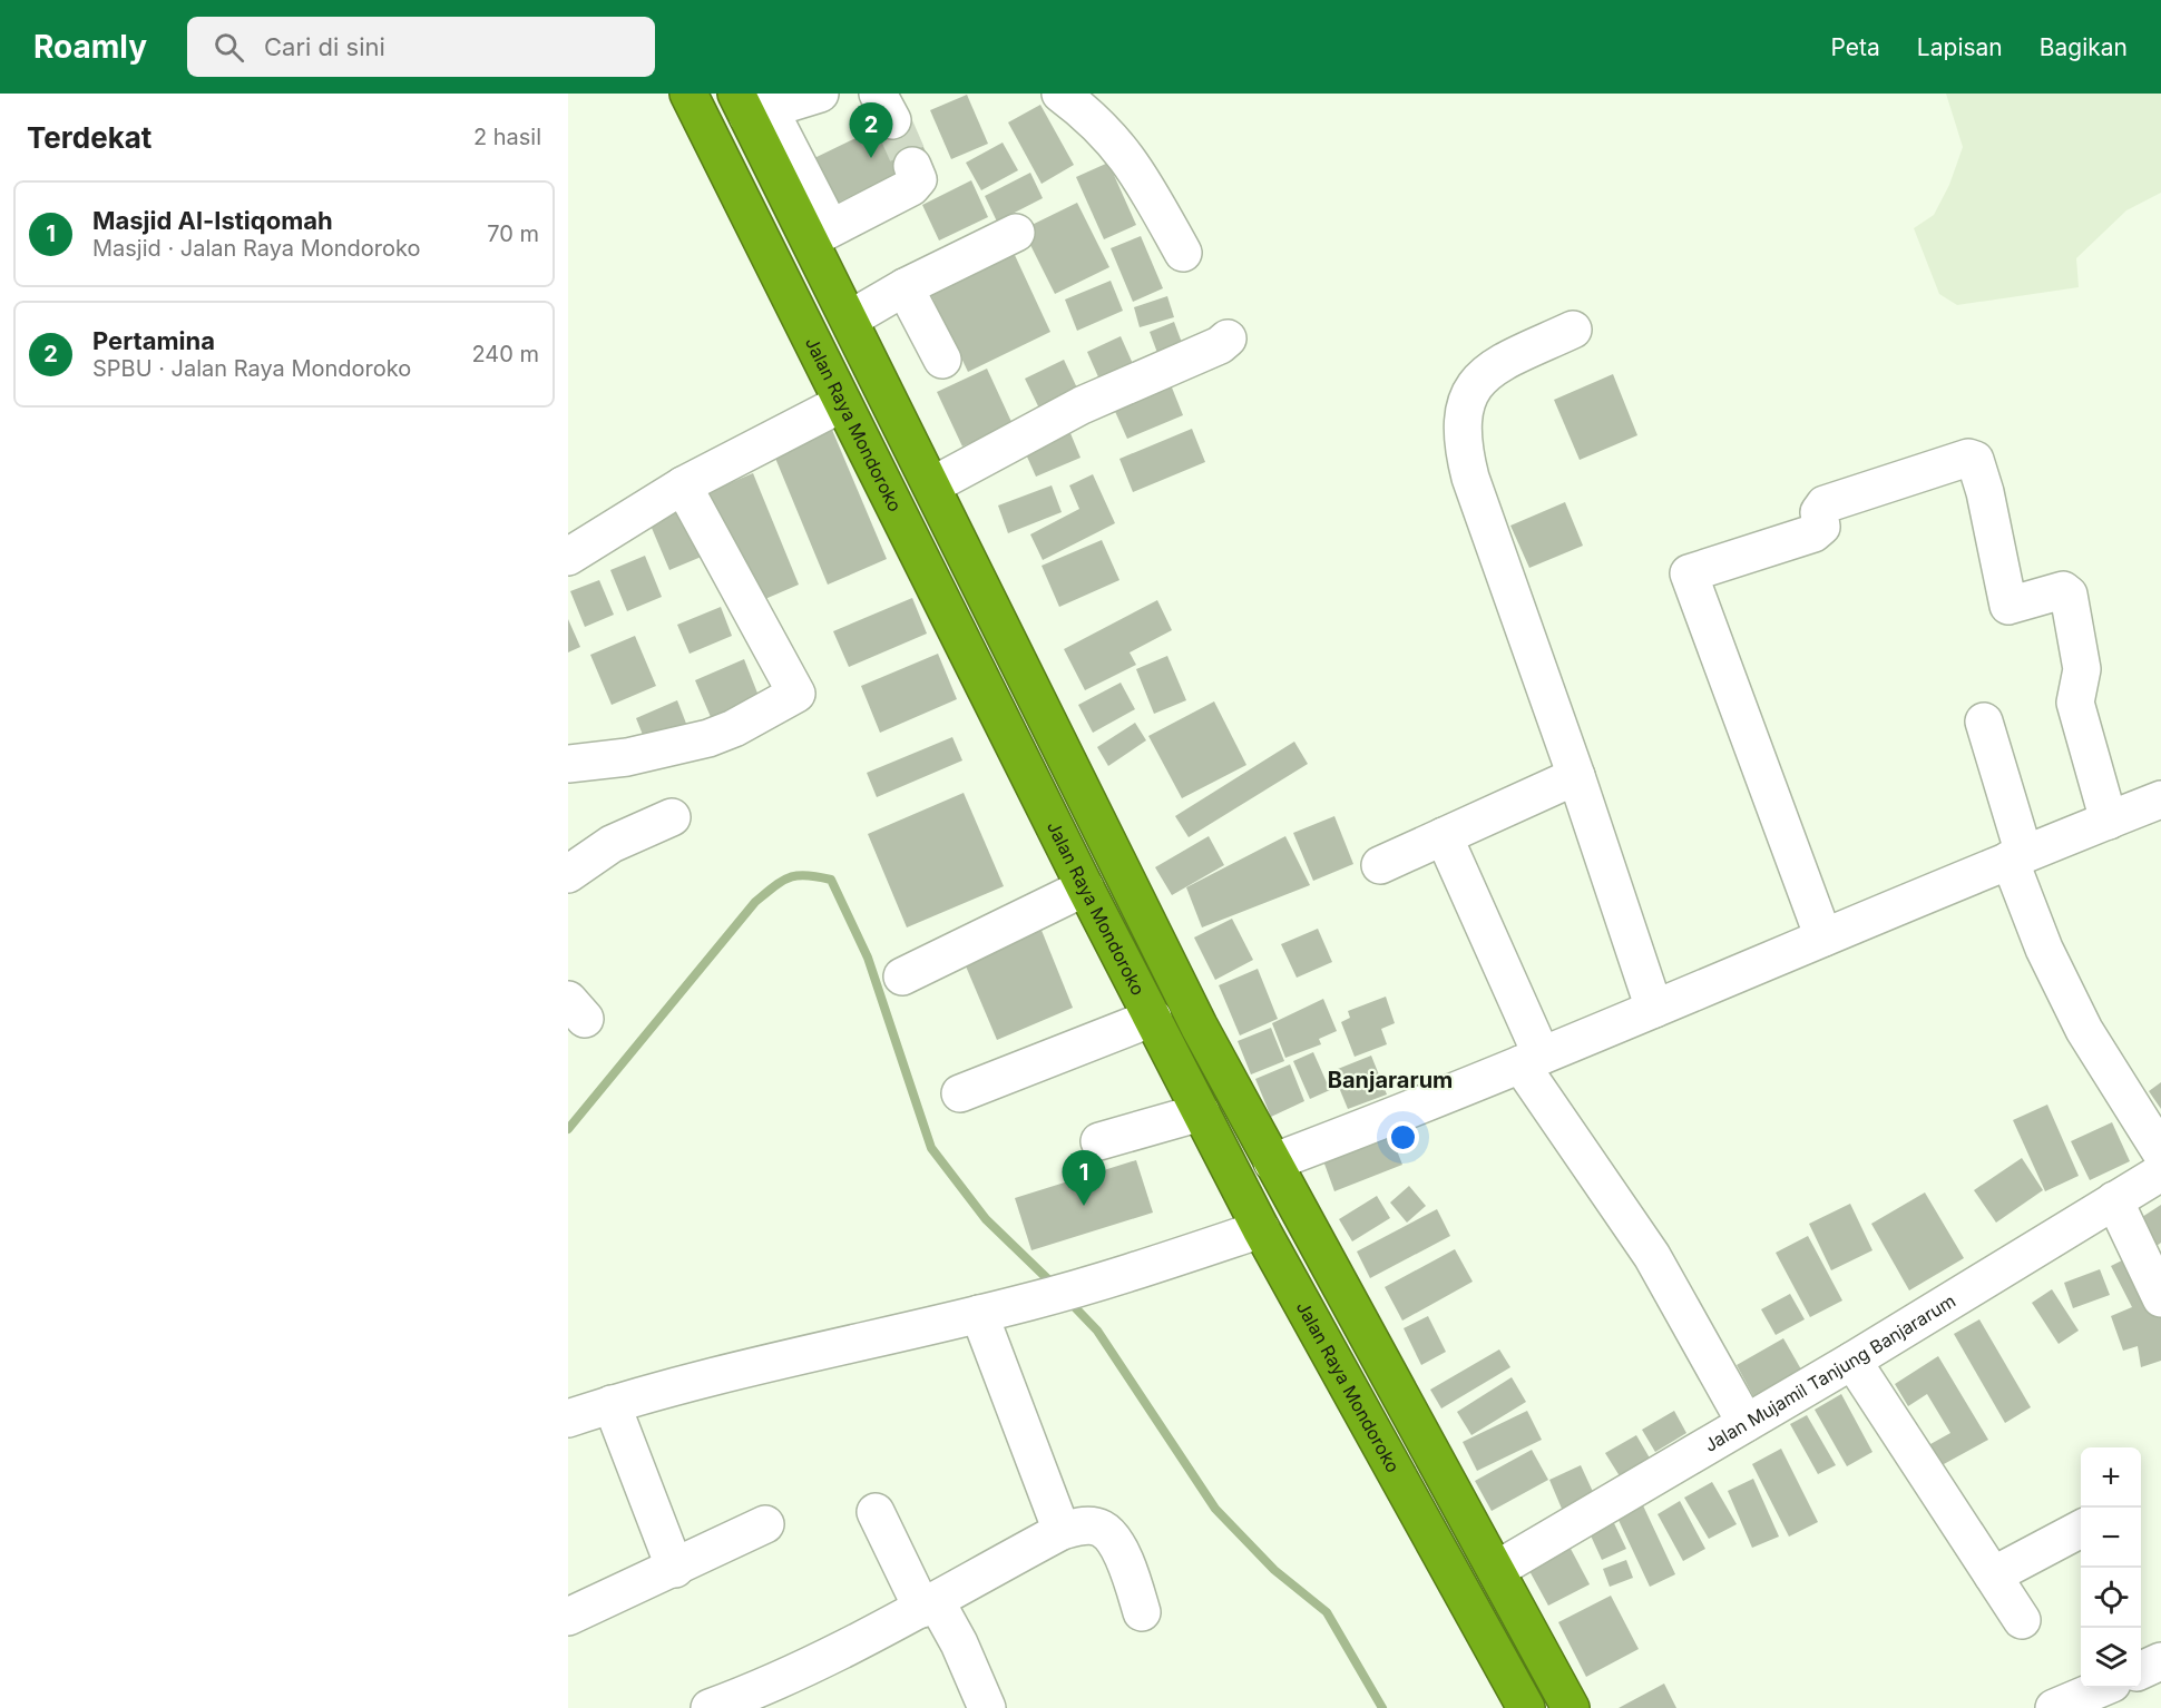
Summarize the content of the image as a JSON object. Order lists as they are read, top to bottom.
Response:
{
  "streets": {
    "highway": ["Jalan Raya Mondoroko"],
    "street": ["Jalan Mujamil Tanjung Banjararum"]
  },
  "districts": ["Banjararum"],
  "page": {
    "header": "Roamly",
    "search": "Cari di sini",
    "nav": ["Peta", "Lapisan", "Bagikan"],
    "heading": ["Terdekat", "2 hasil"],
    "pins": ["2", "1"],
    "list": [
      {
        "mark": "1",
        "name": "Masjid Al-Istiqomah",
        "note": "Masjid · Jalan Raya Mondoroko",
        "value": "70 m"
      },
      {
        "mark": "2",
        "name": "Pertamina",
        "note": "SPBU · Jalan Raya Mondoroko",
        "value": "240 m"
      }
    ],
    "map_buttons": ["+", "−"]
  }
}
